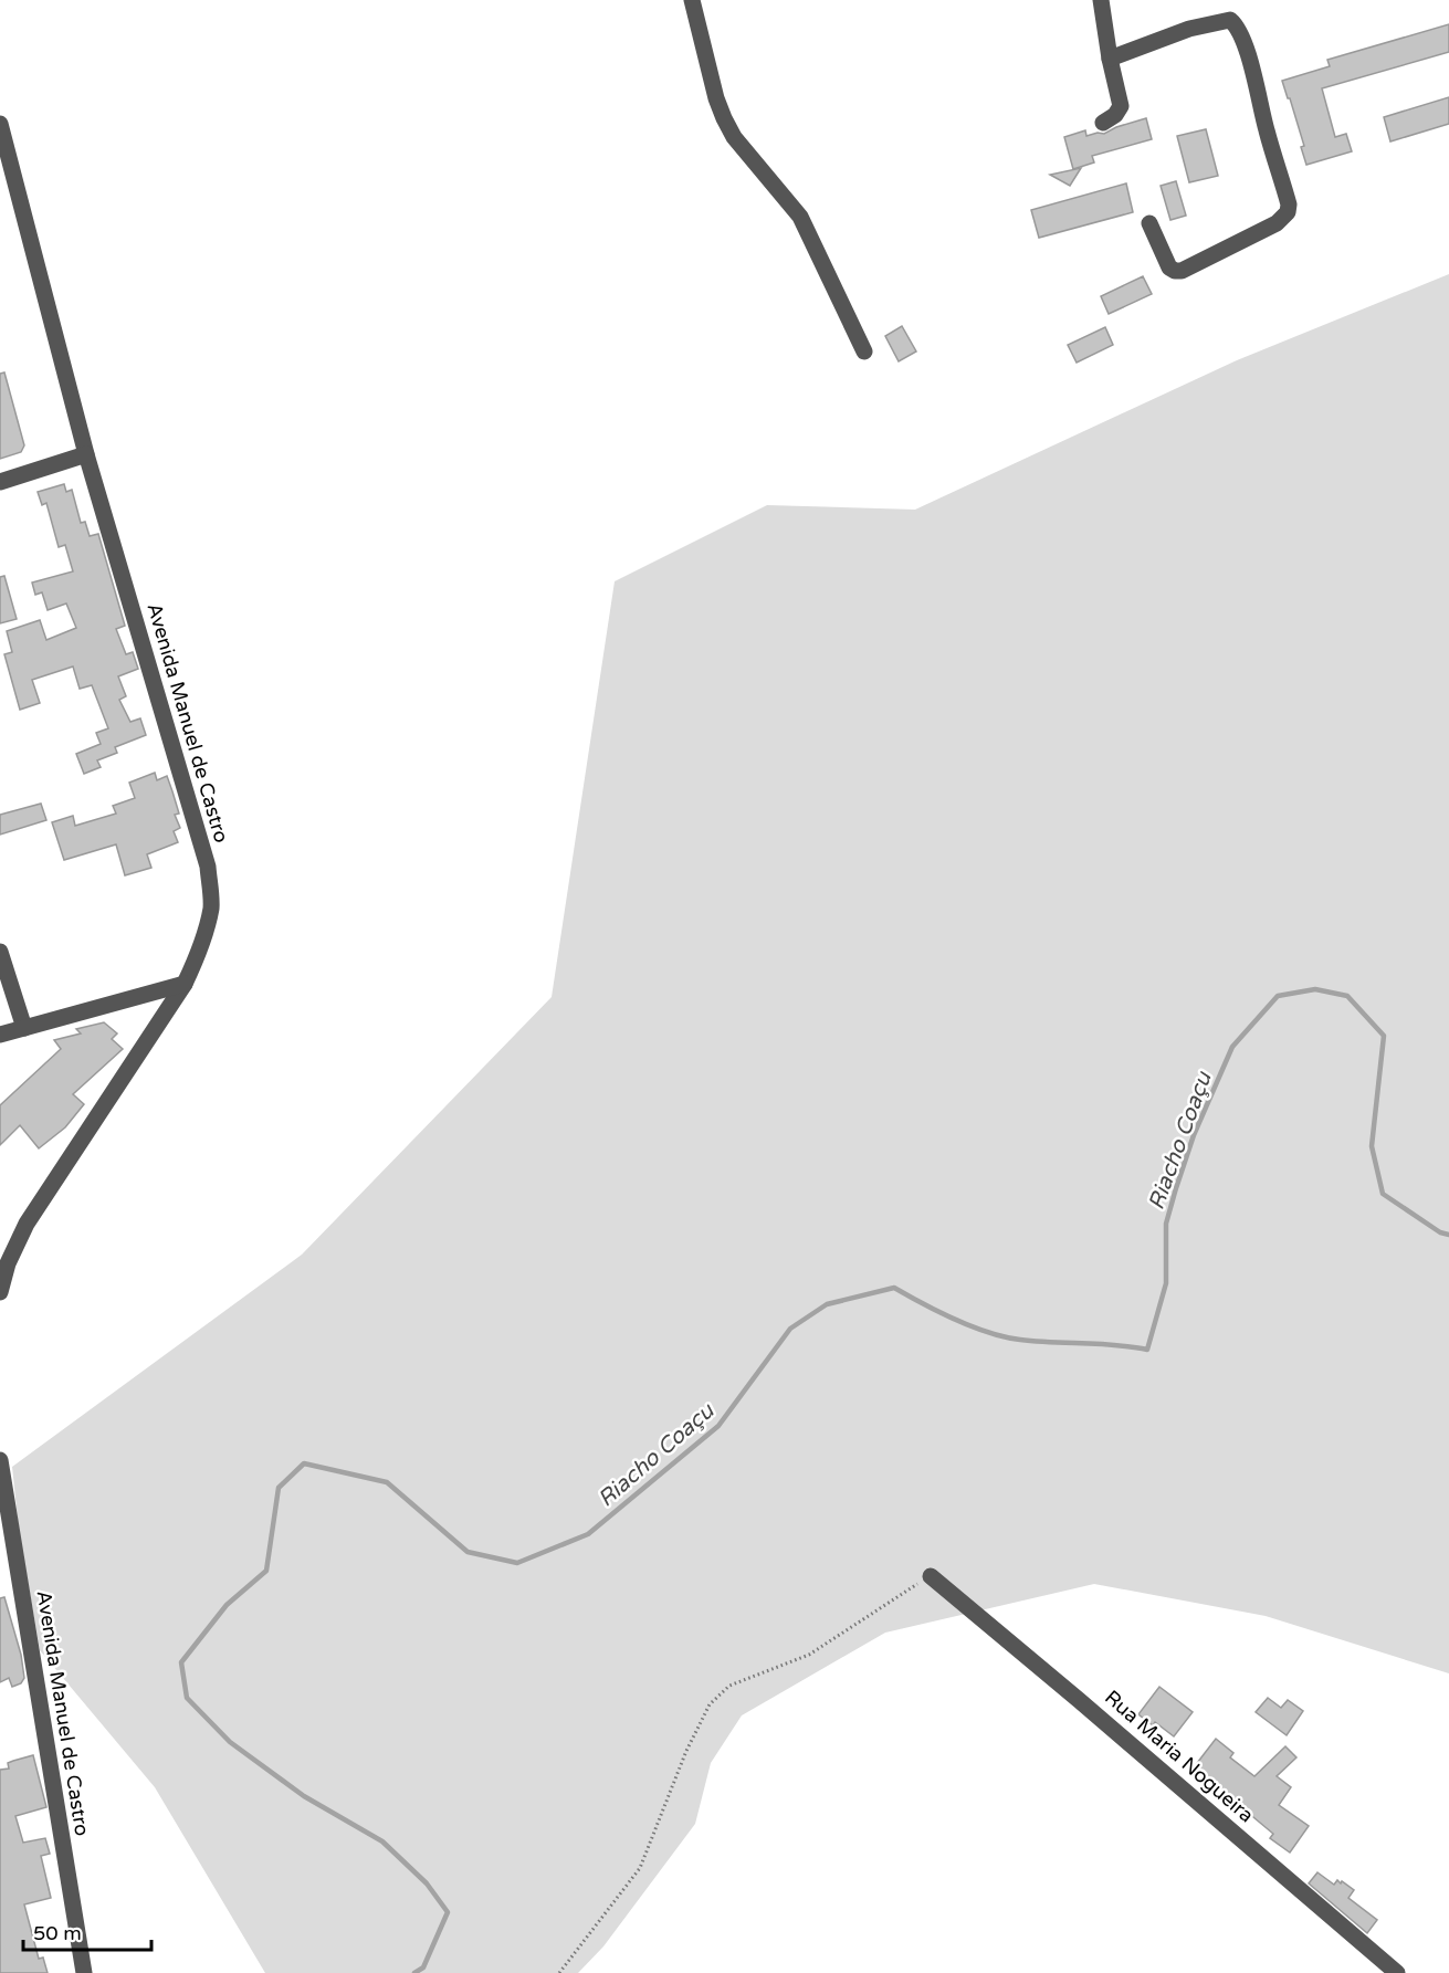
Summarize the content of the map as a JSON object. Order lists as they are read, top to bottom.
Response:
{
  "streets": {
    "street": ["Avenida Manuel de Castro", "Rua Maria Nogueira"]
  },
  "water": ["Riacho Coaçu"],
  "scale_bar": "50 m"
}
